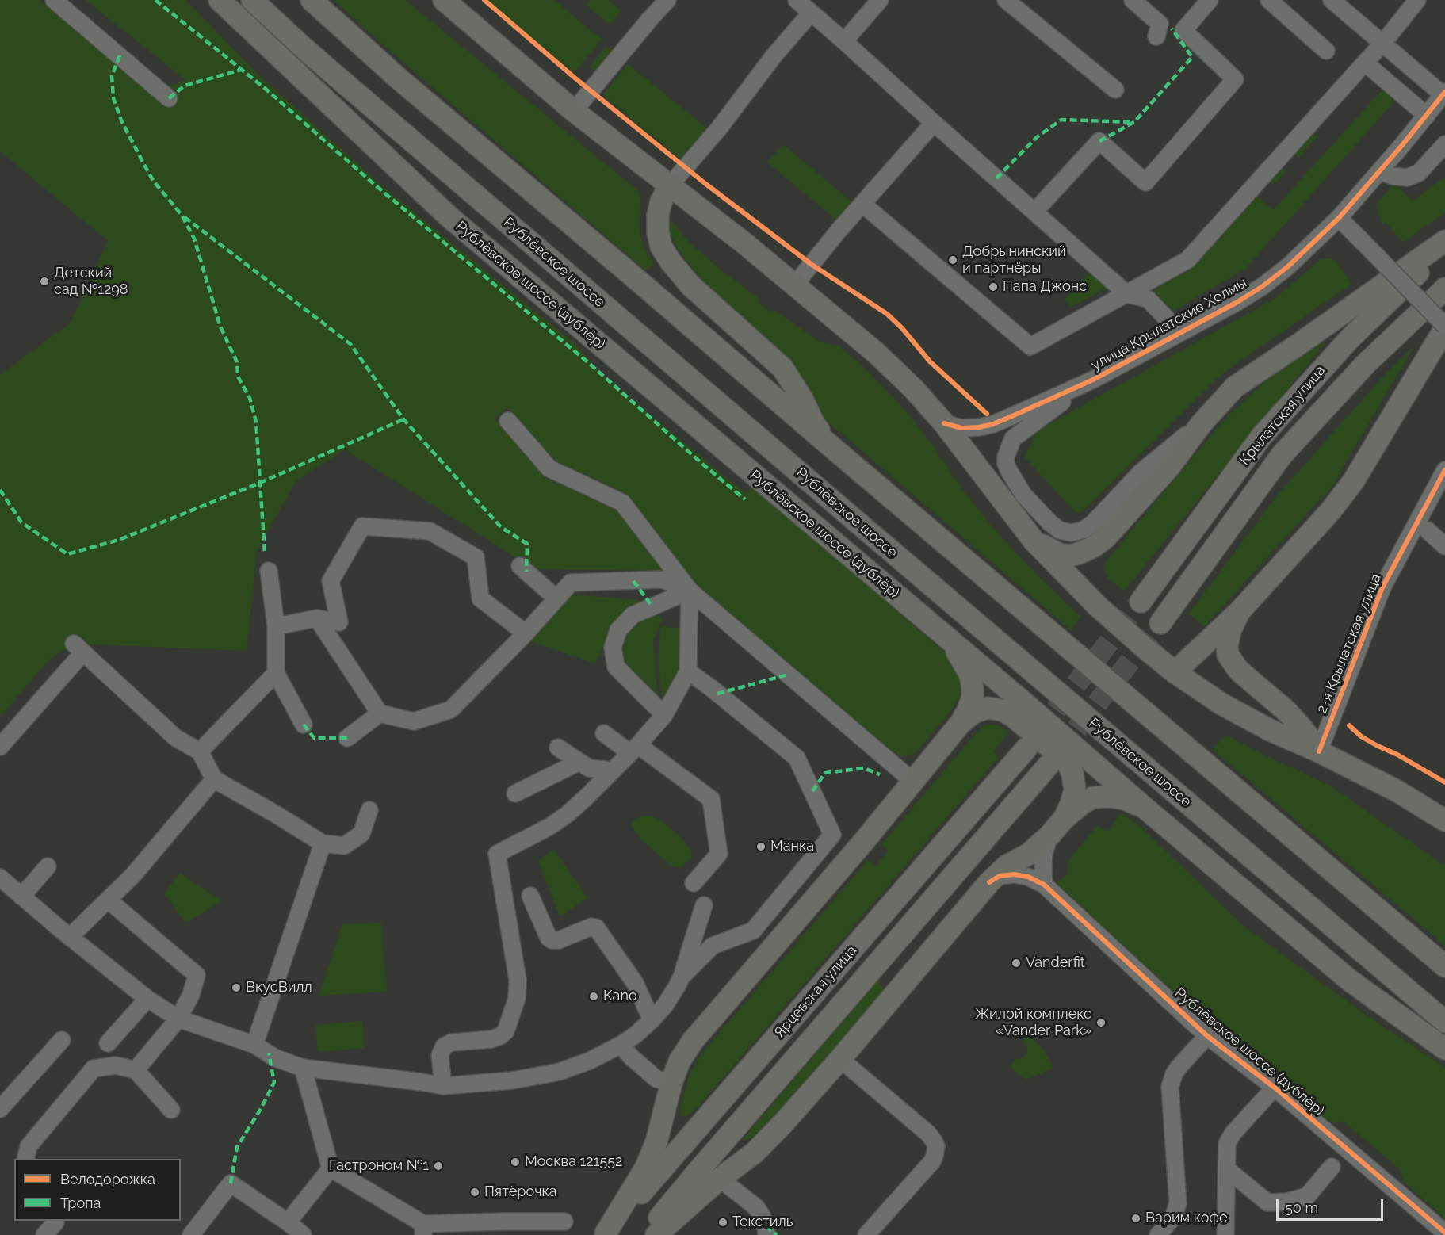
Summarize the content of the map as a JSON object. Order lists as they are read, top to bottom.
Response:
{
  "streets": {
    "main road": [
      "Рублёвское шоссе",
      "Рублёвское шоссе (дублёр)",
      "Крылатская улица",
      "Ярцевская улица"
    ],
    "street": ["улица Крылатские Холмы", "2-я Крылатская улица"]
  },
  "places": [
    "Добрынинский и партнёры",
    "Детский сад №1298",
    "Папа Джонс",
    "Манка",
    "Vanderfit",
    "ВкусВилл",
    "Kano",
    "Жилой комплекс «Vander Park»",
    "Москва 121552",
    "Гастроном №1",
    "Пятёрочка",
    "Варим кофе",
    "Текстиль"
  ],
  "legend": ["Велодорожка", "Тропа"],
  "scale_bar": "50 m"
}
